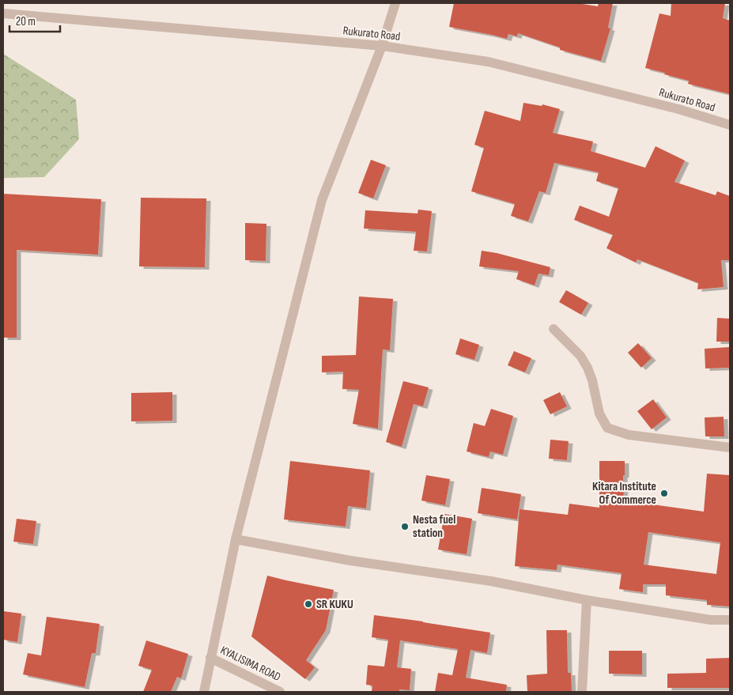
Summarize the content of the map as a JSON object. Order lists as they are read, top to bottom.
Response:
{
  "streets": {
    "street": ["Rukurato Road", "KYALISIMA ROAD"]
  },
  "places": ["Kitara Institute Of Commerce", "Nesta fuel station", "SR KUKU"],
  "scale_bar": "20 m"
}
